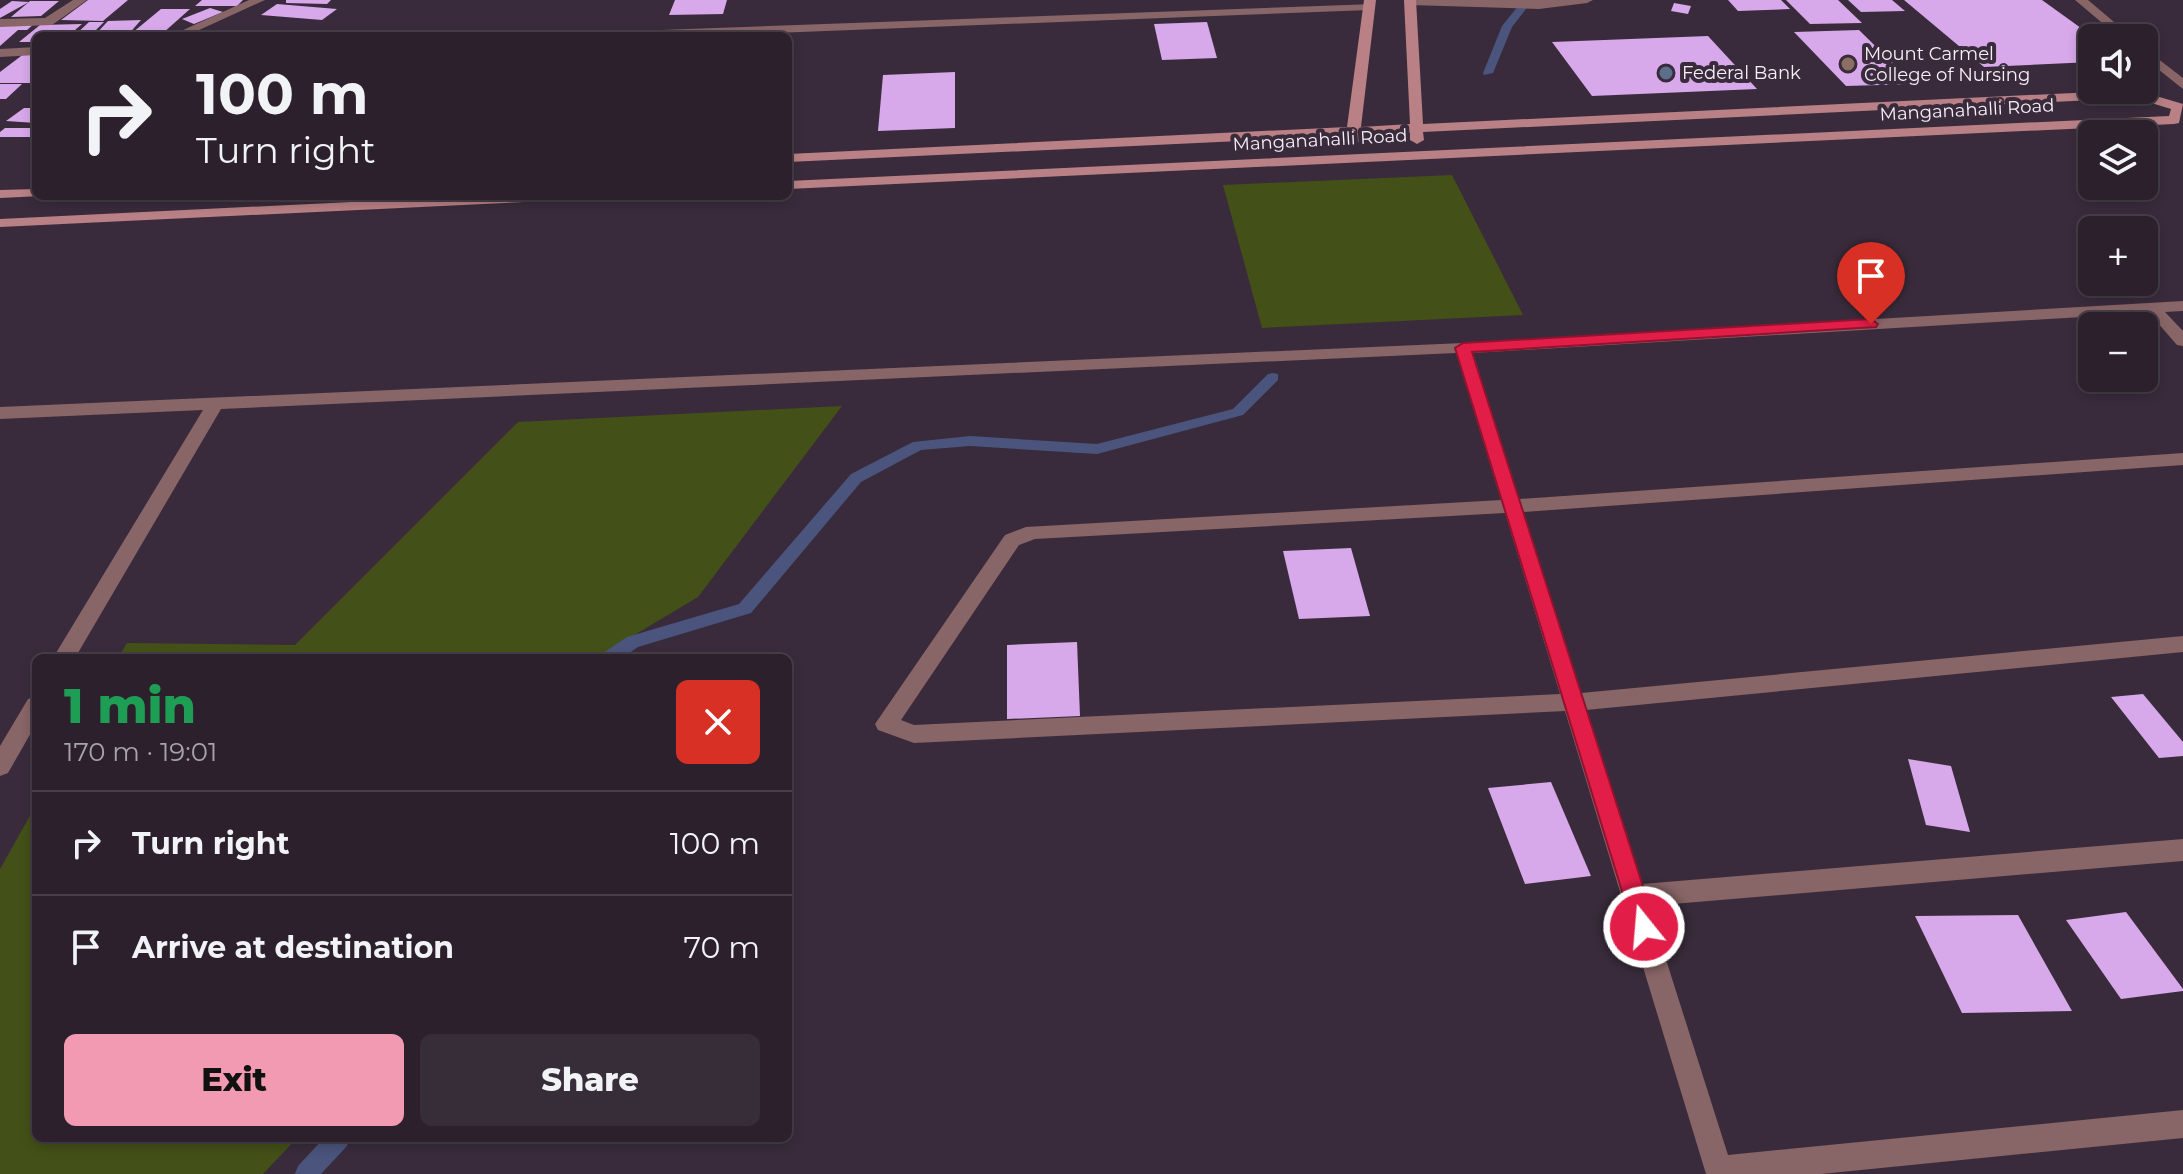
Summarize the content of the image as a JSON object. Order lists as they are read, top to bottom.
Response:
{
  "streets": {
    "street": ["Manganahalli Road"]
  },
  "places": ["Mount Carmel College of Nursing", "Federal Bank"],
  "page": {
    "map_buttons": ["+", "−"],
    "turn": ["100 m", "Turn right"],
    "heading": ["1 min", "170 m · 19:01"],
    "list": [
      {
        "name": "Turn right",
        "value": "100 m"
      },
      {
        "name": "Arrive at destination",
        "value": "70 m"
      }
    ],
    "buttons": ["Exit", "Share"]
  }
}
